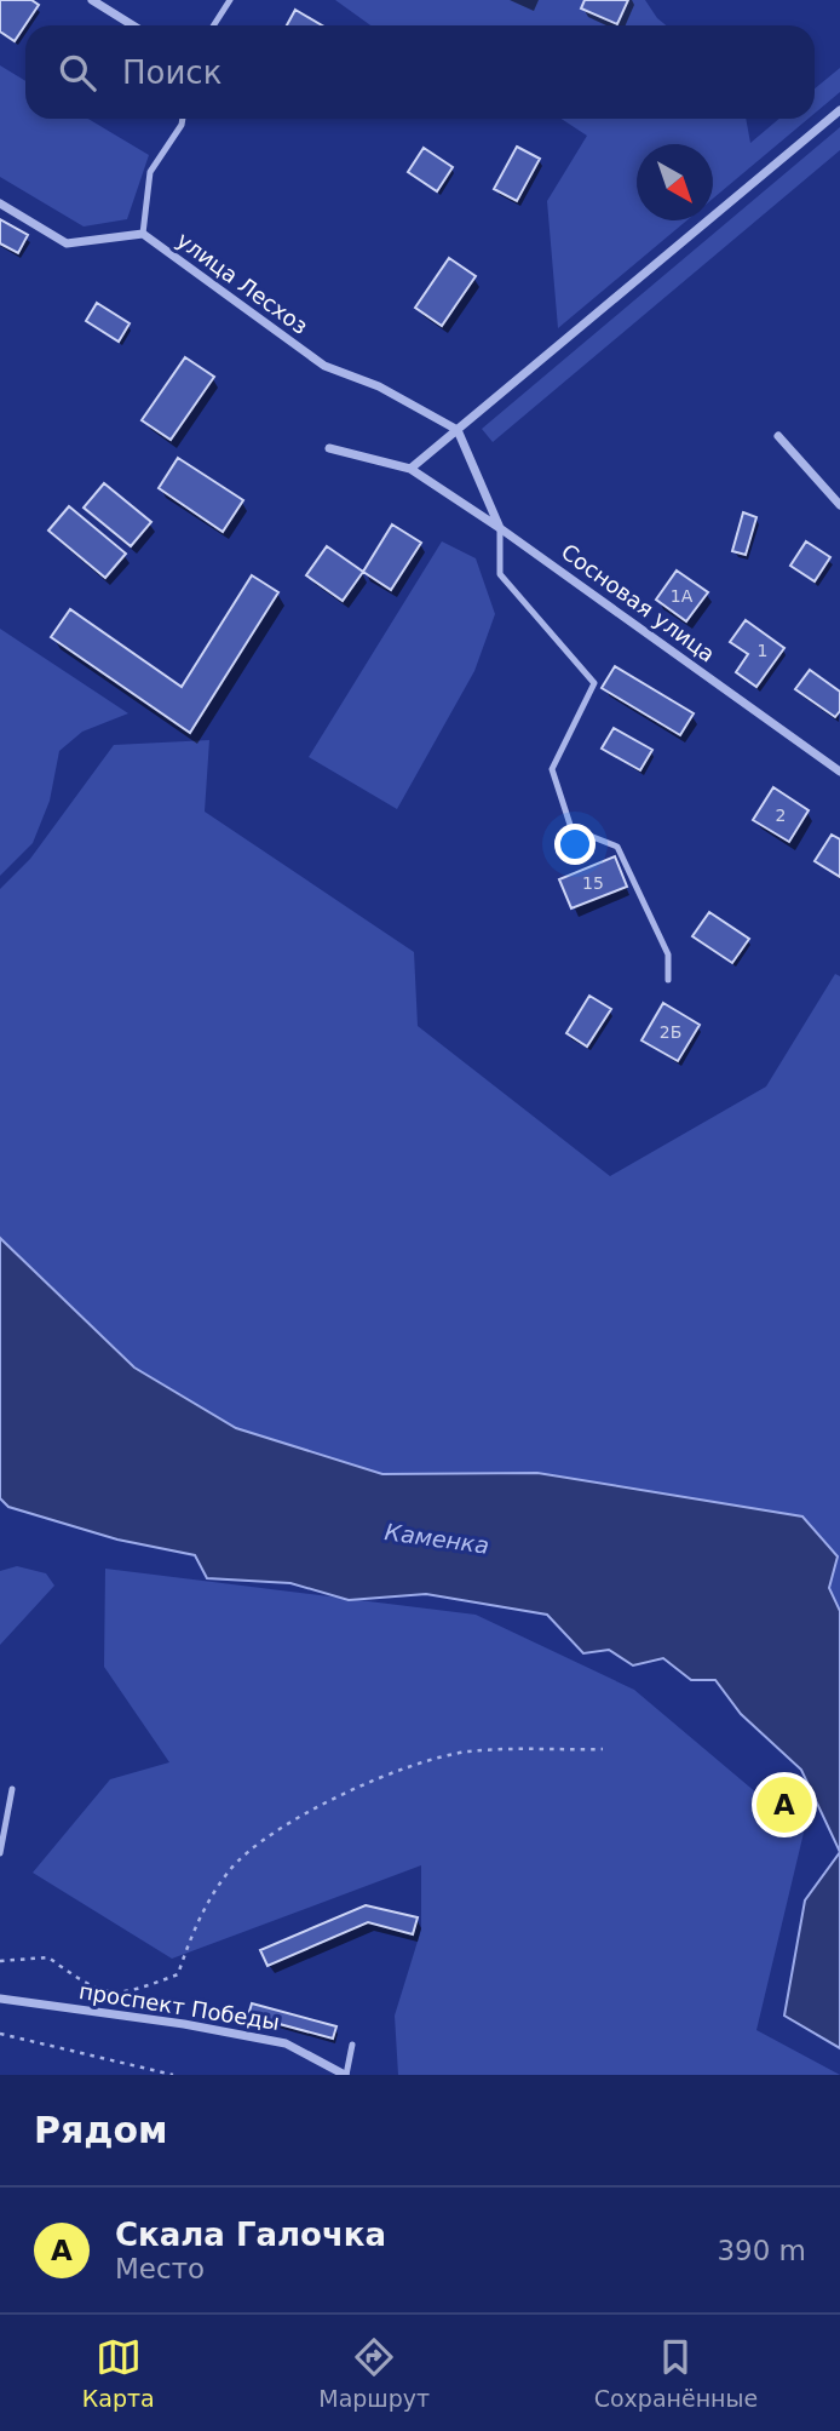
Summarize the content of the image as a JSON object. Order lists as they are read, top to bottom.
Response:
{
  "streets": {
    "street": ["улица Лесхоз", "Сосновая улица", "проспект Победы"]
  },
  "water": ["Каменка"],
  "house_numbers": [
    "1А",
    "1",
    "2",
    "15",
    "2Б"
  ],
  "north": "bottom right",
  "page": {
    "search": "Поиск",
    "pins": "A",
    "heading": "Рядом",
    "list": [
      {
        "mark": "A",
        "name": "Скала Галочка",
        "note": "Место",
        "value": "390 m"
      }
    ],
    "nav": ["Карта", "Маршрут", "Сохранённые"]
  }
}
